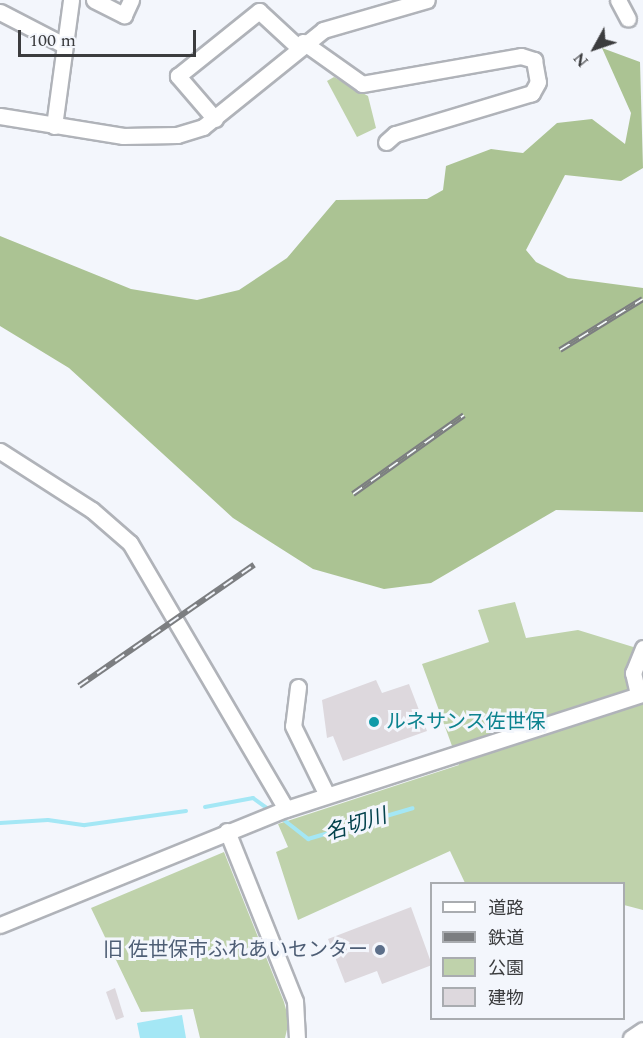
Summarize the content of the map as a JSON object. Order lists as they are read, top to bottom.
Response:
{
  "water": ["名切川"],
  "places": ["ルネサンス佐世保", "旧 佐世保市ふれあいセンター"],
  "legend": [
    "道路",
    "鉄道",
    "公園",
    "建物"
  ],
  "scale_bar": "100 m",
  "north": "bottom left"
}
